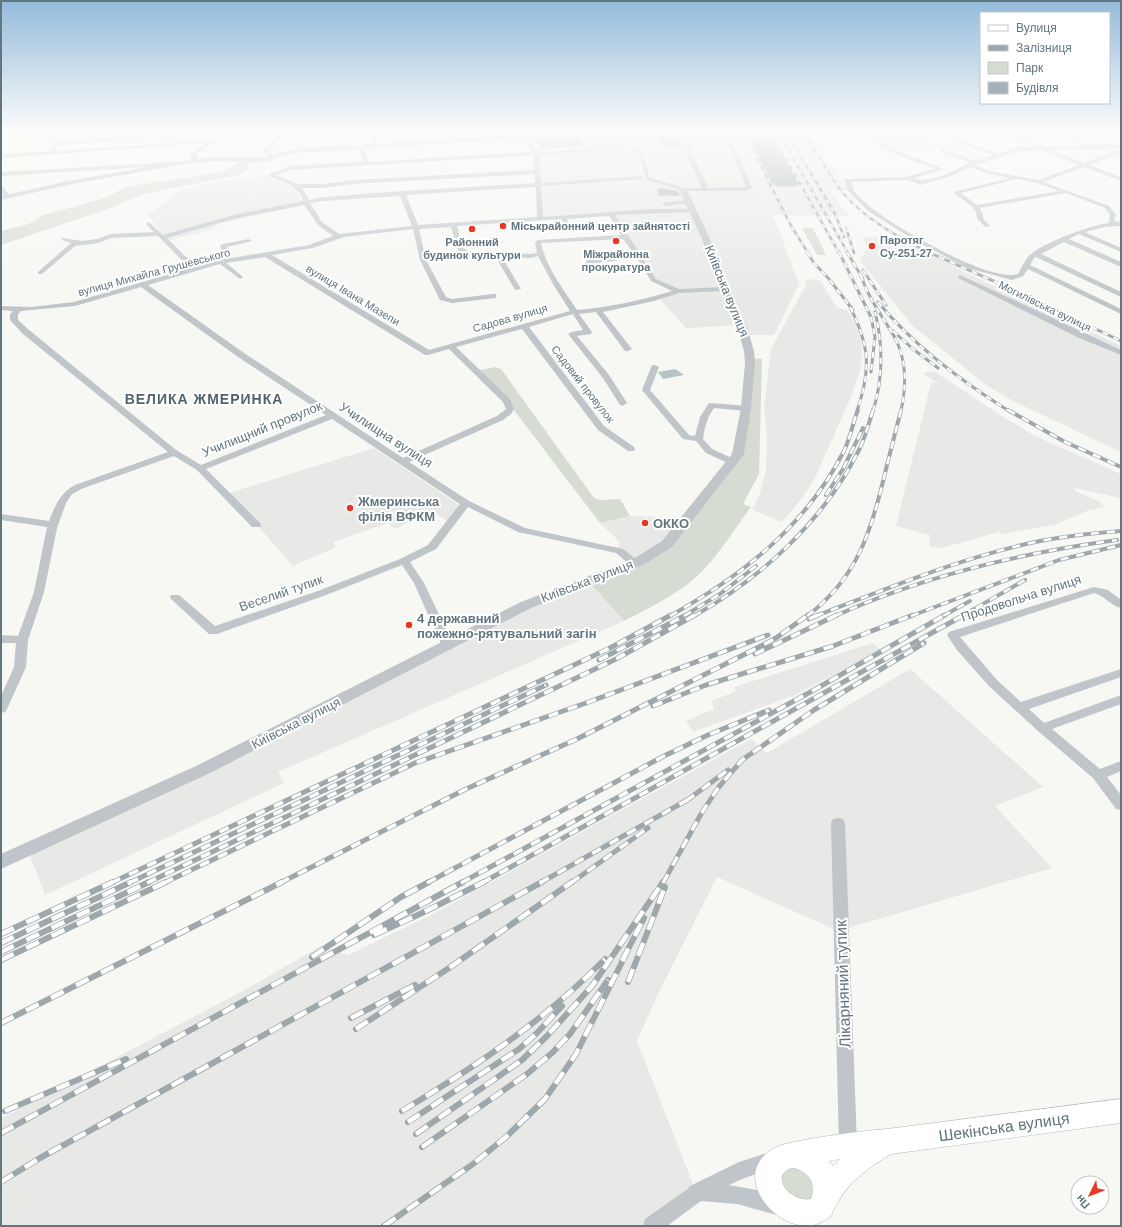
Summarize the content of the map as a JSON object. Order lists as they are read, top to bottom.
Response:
{
  "streets": {
    "main road": ["Шекінська вулиця"],
    "street": [
      "вулиця Михайла Грушевського",
      "Київська вулиця",
      "вулиця Івана Мазепи",
      "Могилівська вулиця",
      "Садова вулиця",
      "Садовий провулок",
      "Училищний провулок",
      "Училищна вулиця",
      "Веселий тупик",
      "Продовольча вулиця",
      "Лікарняний тупик"
    ]
  },
  "crossings": [
    ["вулиця Михайла Грушевського", "Київська вулиця"],
    ["вулиця Михайла Грушевського", "вулиця Івана Мазепи"],
    ["вулиця Михайла Грушевського", "Училищний провулок"],
    ["вулиця Михайла Грушевського", "Училищна вулиця"],
    ["Київська вулиця", "Садова вулиця"],
    ["Київська вулиця", "Училищна вулиця"],
    ["вулиця Івана Мазепи", "Садова вулиця"],
    ["Садова вулиця", "Садовий провулок"],
    ["Училищний провулок", "Училищна вулиця"],
    ["Лікарняний тупик", "Шекінська вулиця"]
  ],
  "districts": ["ВЕЛИКА ЖМЕРИНКА"],
  "places": [
    "Міськрайонний центр зайнятості",
    "Районний будинок культури",
    "Міжрайонна прокуратура",
    "Паротяг Су-251-27",
    "Жмеринська філія ВФКМ",
    "ОККО",
    "4 державний пожежно-рятувальний загін"
  ],
  "legend": [
    "Вулиця",
    "Залізниця",
    "Парк",
    "Будівля"
  ],
  "north": "bottom left"
}
